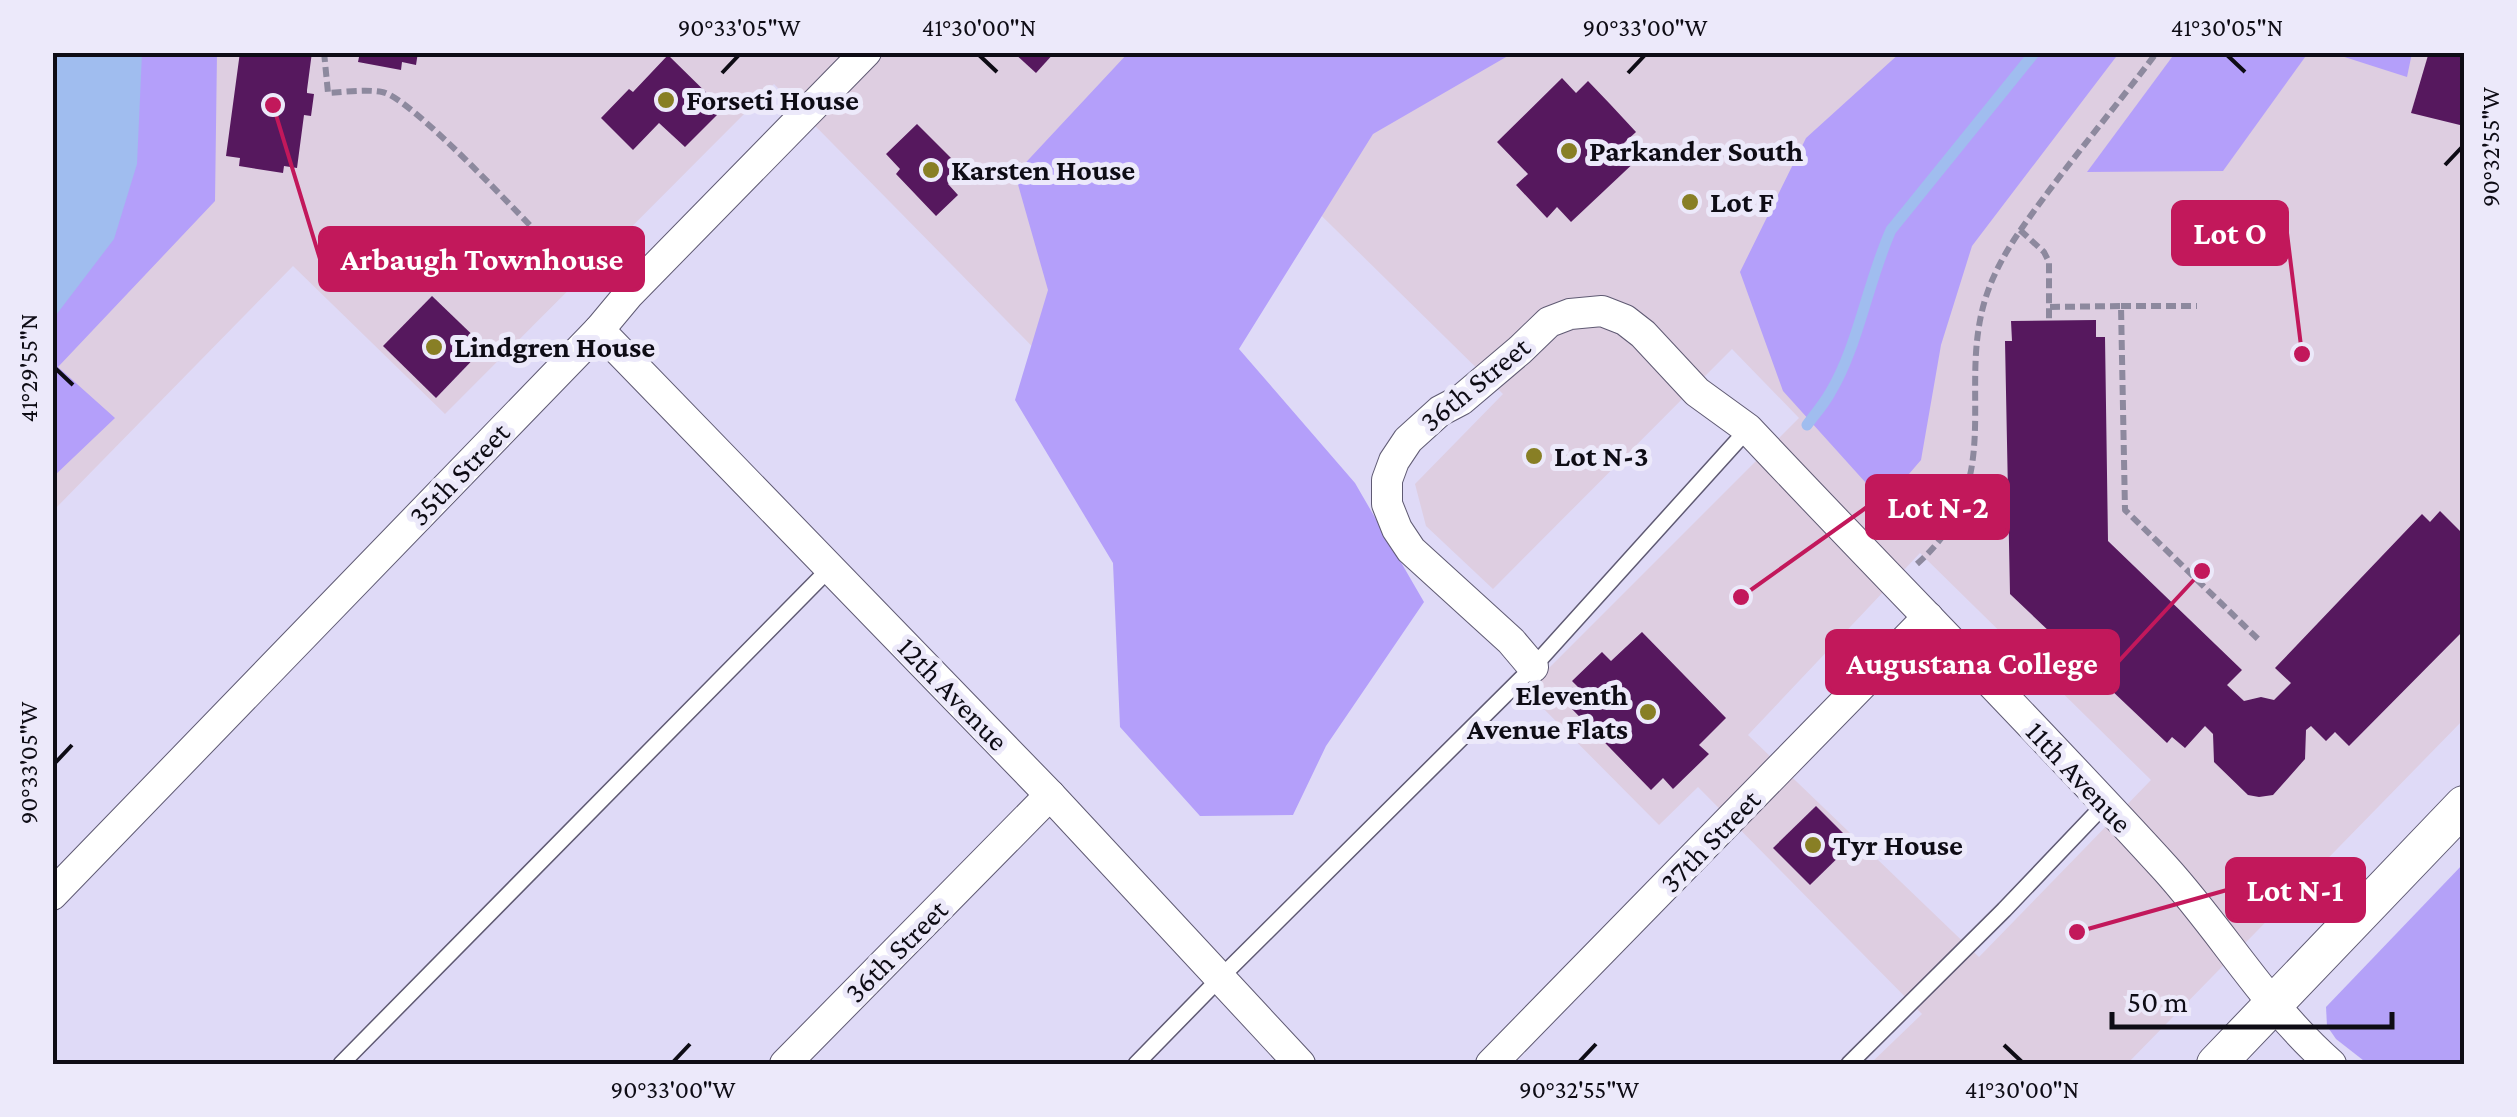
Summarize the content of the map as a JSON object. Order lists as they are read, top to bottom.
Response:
{
  "streets": {
    "street": [
      "36th Street",
      "35th Street",
      "12th Avenue",
      "11th Avenue",
      "37th Street"
    ]
  },
  "crossings": [
    ["36th Street", "12th Avenue"],
    ["36th Street", "11th Avenue"],
    ["35th Street", "12th Avenue"],
    ["11th Avenue", "37th Street"]
  ],
  "places": [
    "Forseti House",
    "Arbaugh Townhouse",
    "Parkander South",
    "Karsten House",
    "Lot F",
    "Lindgren House",
    "Lot O",
    "Lot N-3",
    "Augustana College",
    "Lot N-2",
    "Eleventh Avenue Flats",
    "Tyr House",
    "Lot N-1"
  ],
  "scale_bar": "50 m",
  "coordinates": [
    "90°33'05\"W",
    "41°30'00\"N",
    "90°33'00\"W",
    "41°30'05\"N",
    "90°32'55\"W",
    "41°29'55\"N"
  ]
}
